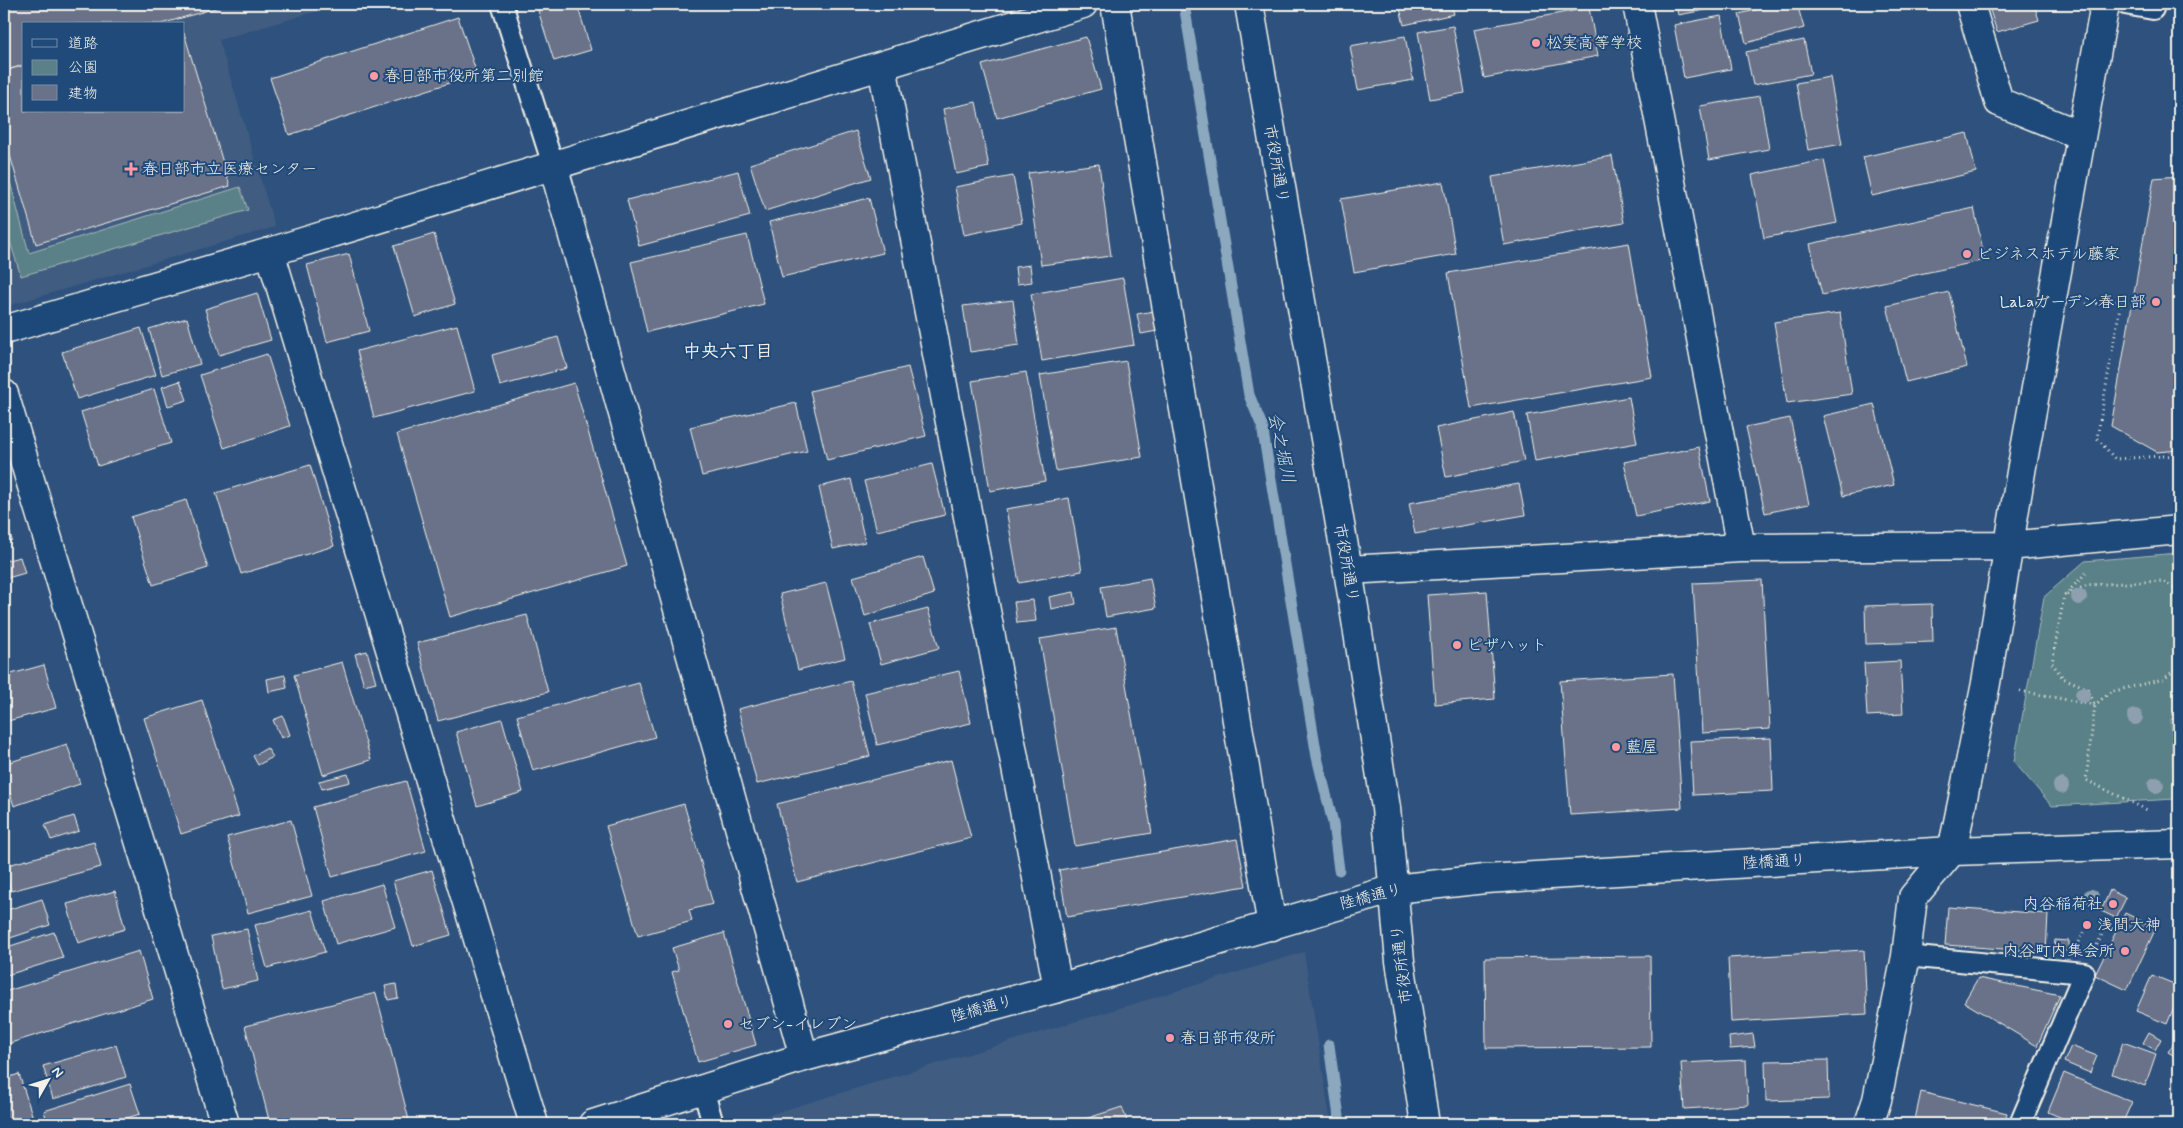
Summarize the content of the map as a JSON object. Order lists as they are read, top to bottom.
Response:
{
  "streets": {
    "street": ["市役所通り", "陸橋通り"]
  },
  "crossings": [
    ["市役所通り", "陸橋通り"]
  ],
  "districts": ["中央六丁目"],
  "water": ["会之堀川"],
  "places": {
    "other": [
      "松実高等学校",
      "春日部市役所第二別館",
      "ビジネスホテル藤家",
      "LaLaガーデン春日部",
      "ピザハット",
      "藍屋",
      "内谷稲荷社",
      "浅間大神",
      "内谷町内集会所",
      "セブン-イレブン",
      "春日部市役所"
    ],
    "health": ["春日部市立医療センター"]
  },
  "legend": ["道路", "公園", "建物"],
  "north": "top right"
}
